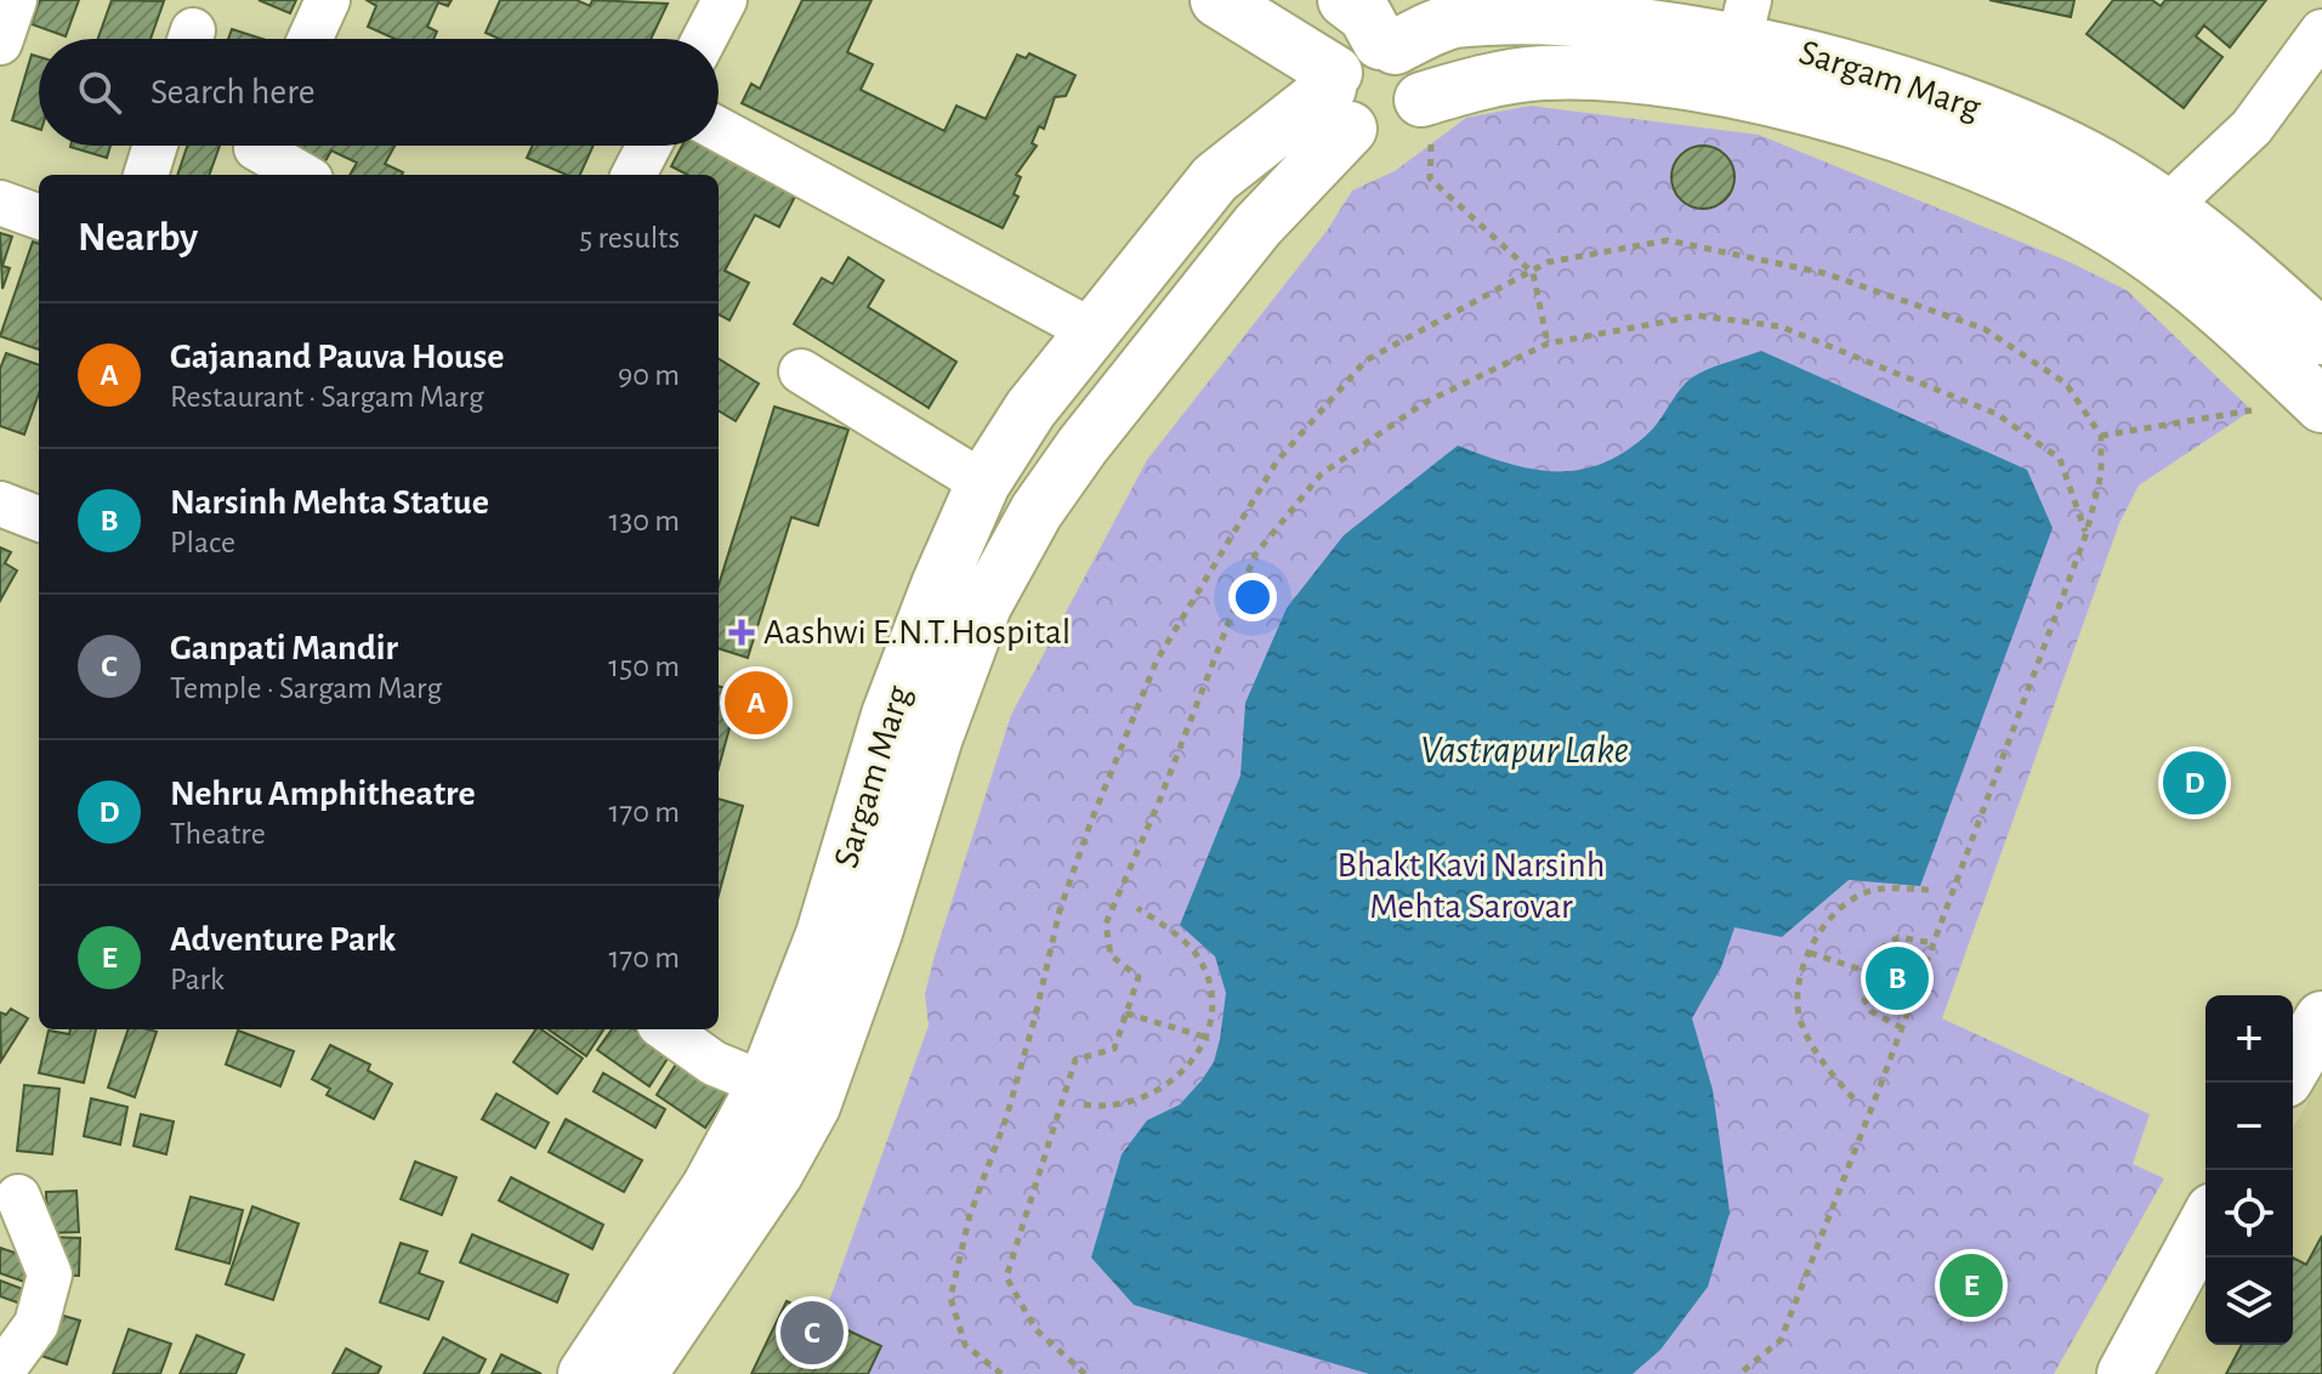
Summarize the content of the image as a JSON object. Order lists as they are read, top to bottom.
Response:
{
  "streets": {
    "main road": ["Sargam Marg"]
  },
  "water": ["Vastrapur Lake"],
  "parks": ["Bhakt Kavi Narsinh Mehta Sarovar"],
  "places": {
    "health": ["Aashwi E.N.T.Hospital"]
  },
  "page": {
    "search": "Search here",
    "heading": ["Nearby", "5 results"],
    "list": [
      {
        "mark": "A",
        "name": "Gajanand Pauva House",
        "note": "Restaurant · Sargam Marg",
        "value": "90 m"
      },
      {
        "mark": "B",
        "name": "Narsinh Mehta Statue",
        "note": "Place",
        "value": "130 m"
      },
      {
        "mark": "C",
        "name": "Ganpati Mandir",
        "note": "Temple · Sargam Marg",
        "value": "150 m"
      },
      {
        "mark": "D",
        "name": "Nehru Amphitheatre",
        "note": "Theatre",
        "value": "170 m"
      },
      {
        "mark": "E",
        "name": "Adventure Park",
        "note": "Park",
        "value": "170 m"
      }
    ],
    "pins": [
      "A",
      "D",
      "B",
      "E",
      "C"
    ],
    "map_buttons": ["+", "−"]
  }
}
